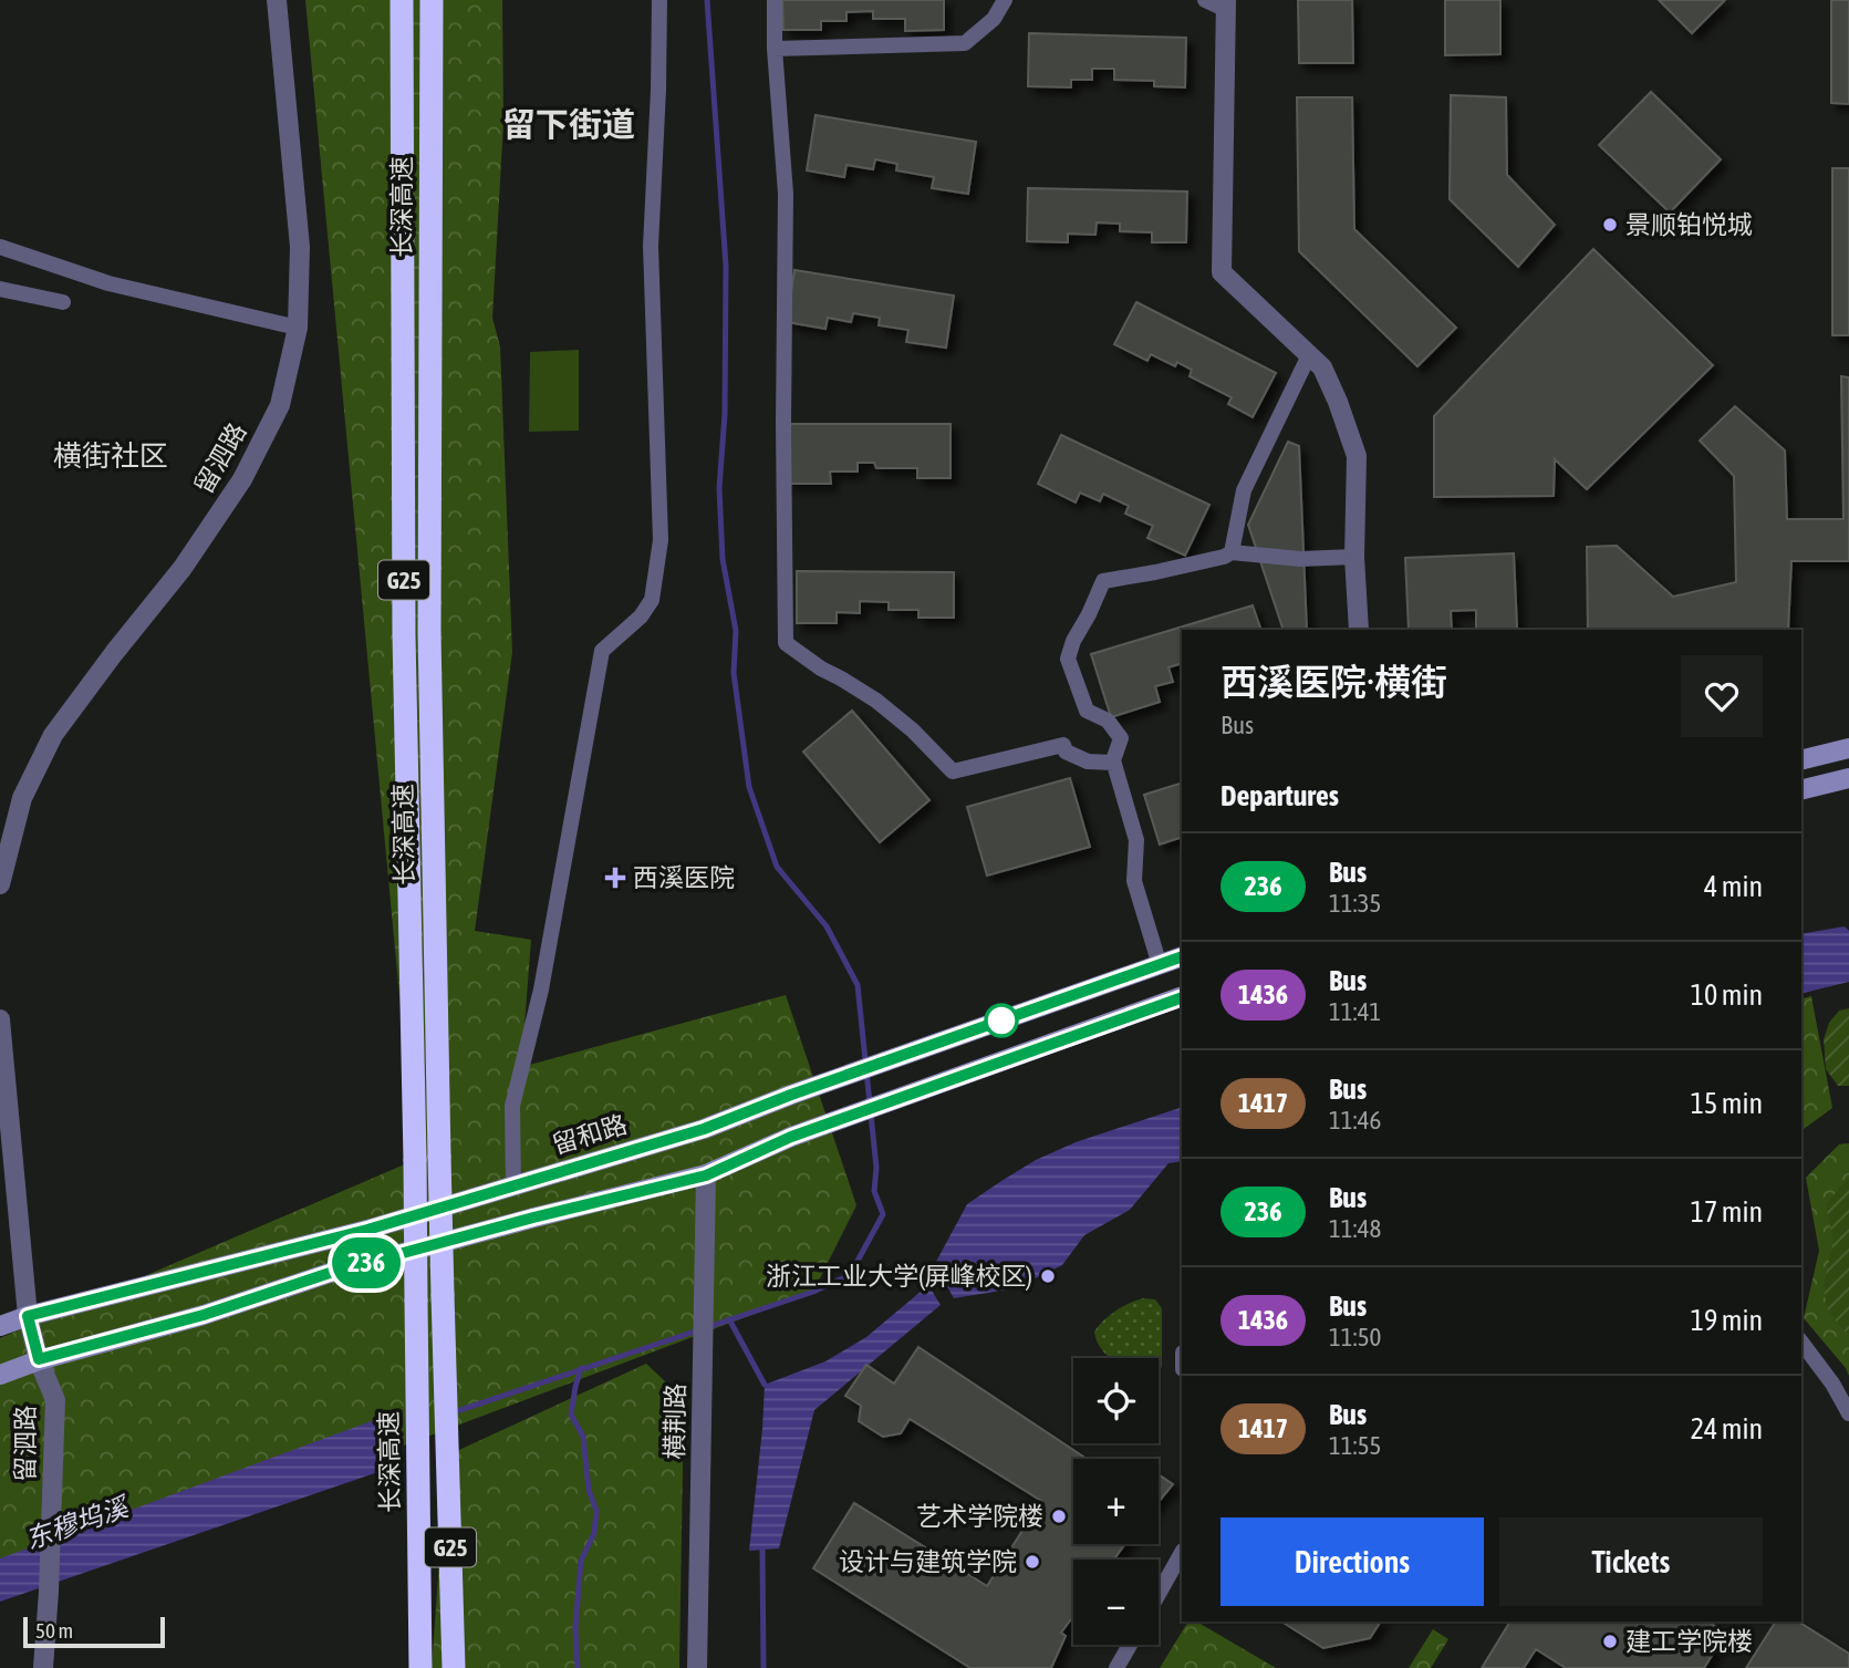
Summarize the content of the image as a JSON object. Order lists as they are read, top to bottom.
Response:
{
  "streets": {
    "highway": ["长深高速", "G25"],
    "main road": ["留和路"],
    "street": ["留泗路", "横荆路"]
  },
  "crossings": [
    ["留泗路", "留和路"]
  ],
  "districts": ["留下街道", "横街社区"],
  "water": ["东穆坞溪"],
  "places": {
    "other": [
      "景顺铂悦城",
      "浙江工业大学(屏峰校区)",
      "艺术学院楼",
      "设计与建筑学院",
      "建工学院楼"
    ],
    "health": ["西溪医院"]
  },
  "lines": ["bus line 236"],
  "scale_bar": "50 m",
  "page": {
    "on_map": "236",
    "heading": [
      ["西溪医院·横街", "Bus"],
      "Departures"
    ],
    "list": [
      {
        "mark": "236",
        "name": "Bus",
        "note": "11:35",
        "value": "4 min"
      },
      {
        "mark": "1436",
        "name": "Bus",
        "note": "11:41",
        "value": "10 min"
      },
      {
        "mark": "1417",
        "name": "Bus",
        "note": "11:46",
        "value": "15 min"
      },
      {
        "mark": "236",
        "name": "Bus",
        "note": "11:48",
        "value": "17 min"
      },
      {
        "mark": "1436",
        "name": "Bus",
        "note": "11:50",
        "value": "19 min"
      },
      {
        "mark": "1417",
        "name": "Bus",
        "note": "11:55",
        "value": "24 min"
      }
    ],
    "map_buttons": ["+", "−"],
    "buttons": ["Directions", "Tickets"],
    "scale": "50 m"
  }
}
